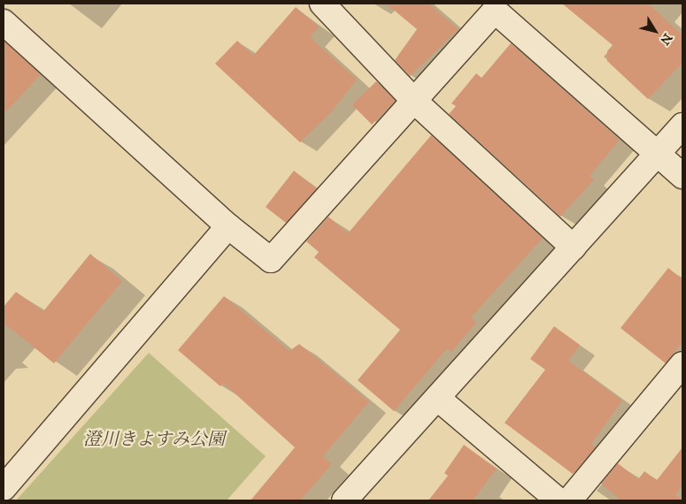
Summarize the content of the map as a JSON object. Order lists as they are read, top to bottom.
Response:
{
  "parks": ["澄川きよすみ公園"],
  "north": "bottom right"
}
